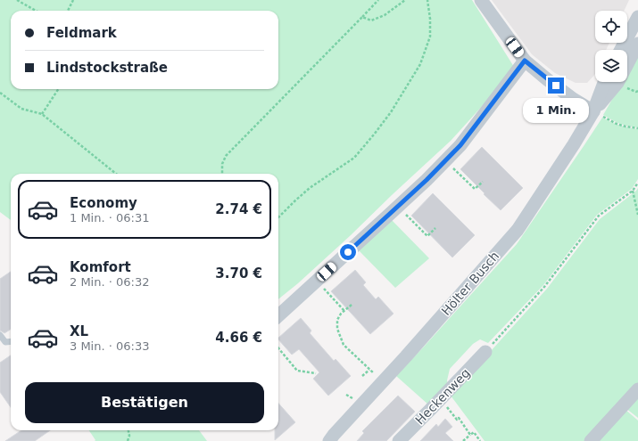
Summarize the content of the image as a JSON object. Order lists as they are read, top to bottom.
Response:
{
  "streets": {
    "street": ["Hölter Busch", "Heckenweg"]
  },
  "page": {
    "banner": ["Feldmark", "Lindstockstraße"],
    "bubble": "1 Min.",
    "list": [
      {
        "name": "Economy",
        "note": "1 Min. · 06:31",
        "value": "2.74 €"
      },
      {
        "name": "Komfort",
        "note": "2 Min. · 06:32",
        "value": "3.70 €"
      },
      {
        "name": "XL",
        "note": "3 Min. · 06:33",
        "value": "4.66 €"
      }
    ],
    "buttons": "Bestätigen"
  }
}
